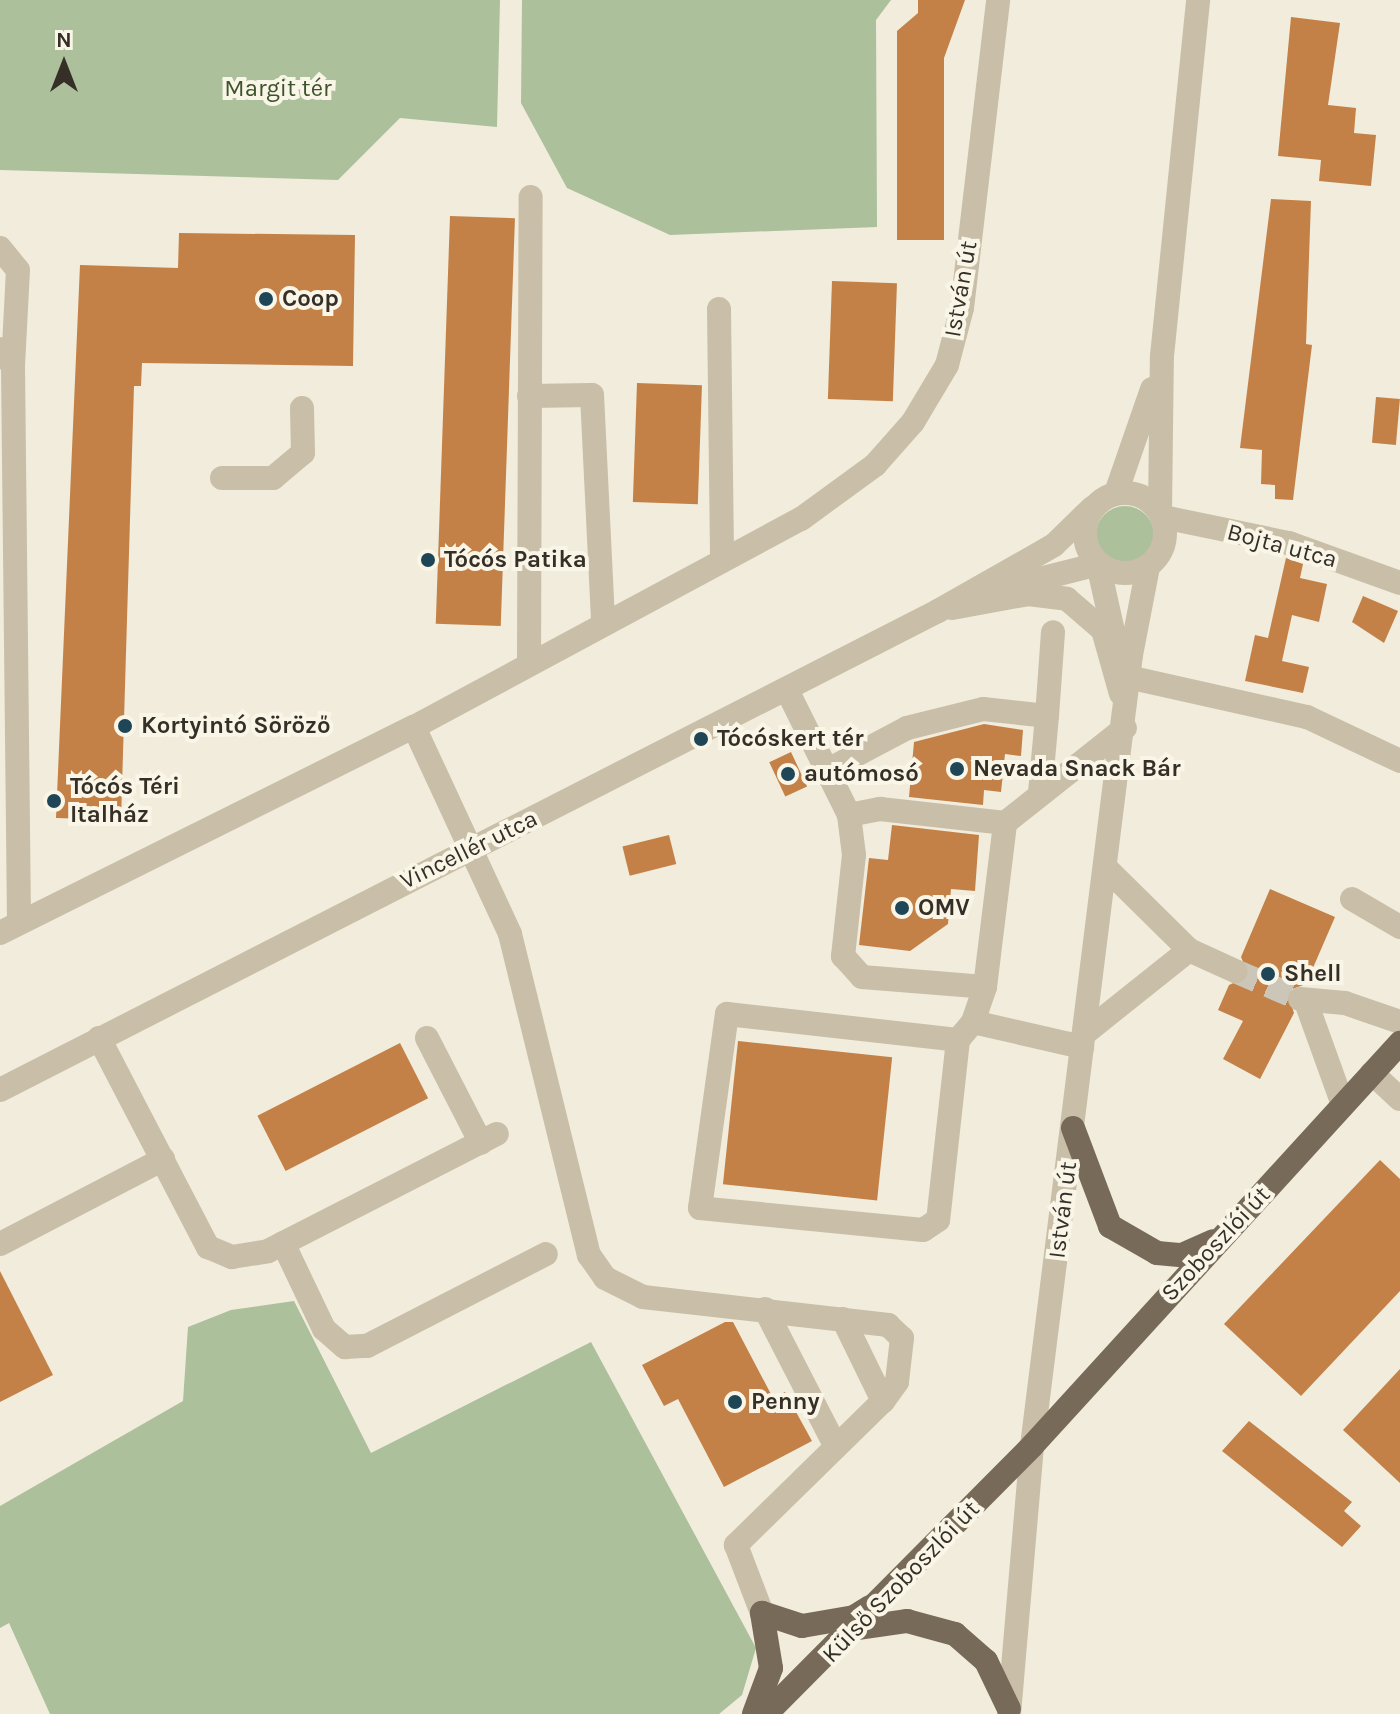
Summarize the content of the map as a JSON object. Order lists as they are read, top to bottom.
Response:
{
  "streets": {
    "main road": ["Szoboszlói út", "Külső Szoboszlói út"],
    "street": ["István út", "Bojta utca", "Vincellér utca"]
  },
  "crossings": [
    ["István út", "Bojta utca"],
    ["István út", "Vincellér utca"],
    ["István út", "Szoboszlói út"],
    ["István út", "Külső Szoboszlói út"],
    ["Bojta utca", "Vincellér utca"],
    ["Szoboszlói út", "Külső Szoboszlói út"]
  ],
  "parks": ["Margit tér"],
  "places": [
    "Coop",
    "Tócós Patika",
    "Kortyintó Söröző",
    "Tócóskert tér",
    "Nevada Snack Bár",
    "autómosó",
    "Tócós Téri Italház",
    "OMV",
    "Shell",
    "Penny"
  ],
  "north": "top"
}
